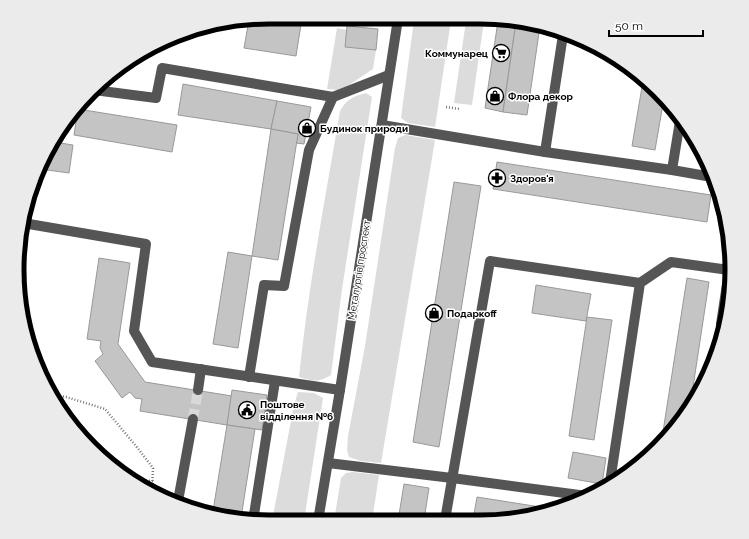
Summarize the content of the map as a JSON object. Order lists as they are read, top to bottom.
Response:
{
  "streets": {
    "street": ["Металургів проспект"]
  },
  "places": {
    "supermarket": ["Коммунарец"],
    "shop": ["Флора декор", "Будинок природи", "Подаркоff"],
    "pharmacy": ["Здоров'я"],
    "public building": ["Поштове відділення №6"]
  },
  "scale_bar": "50 m"
}
